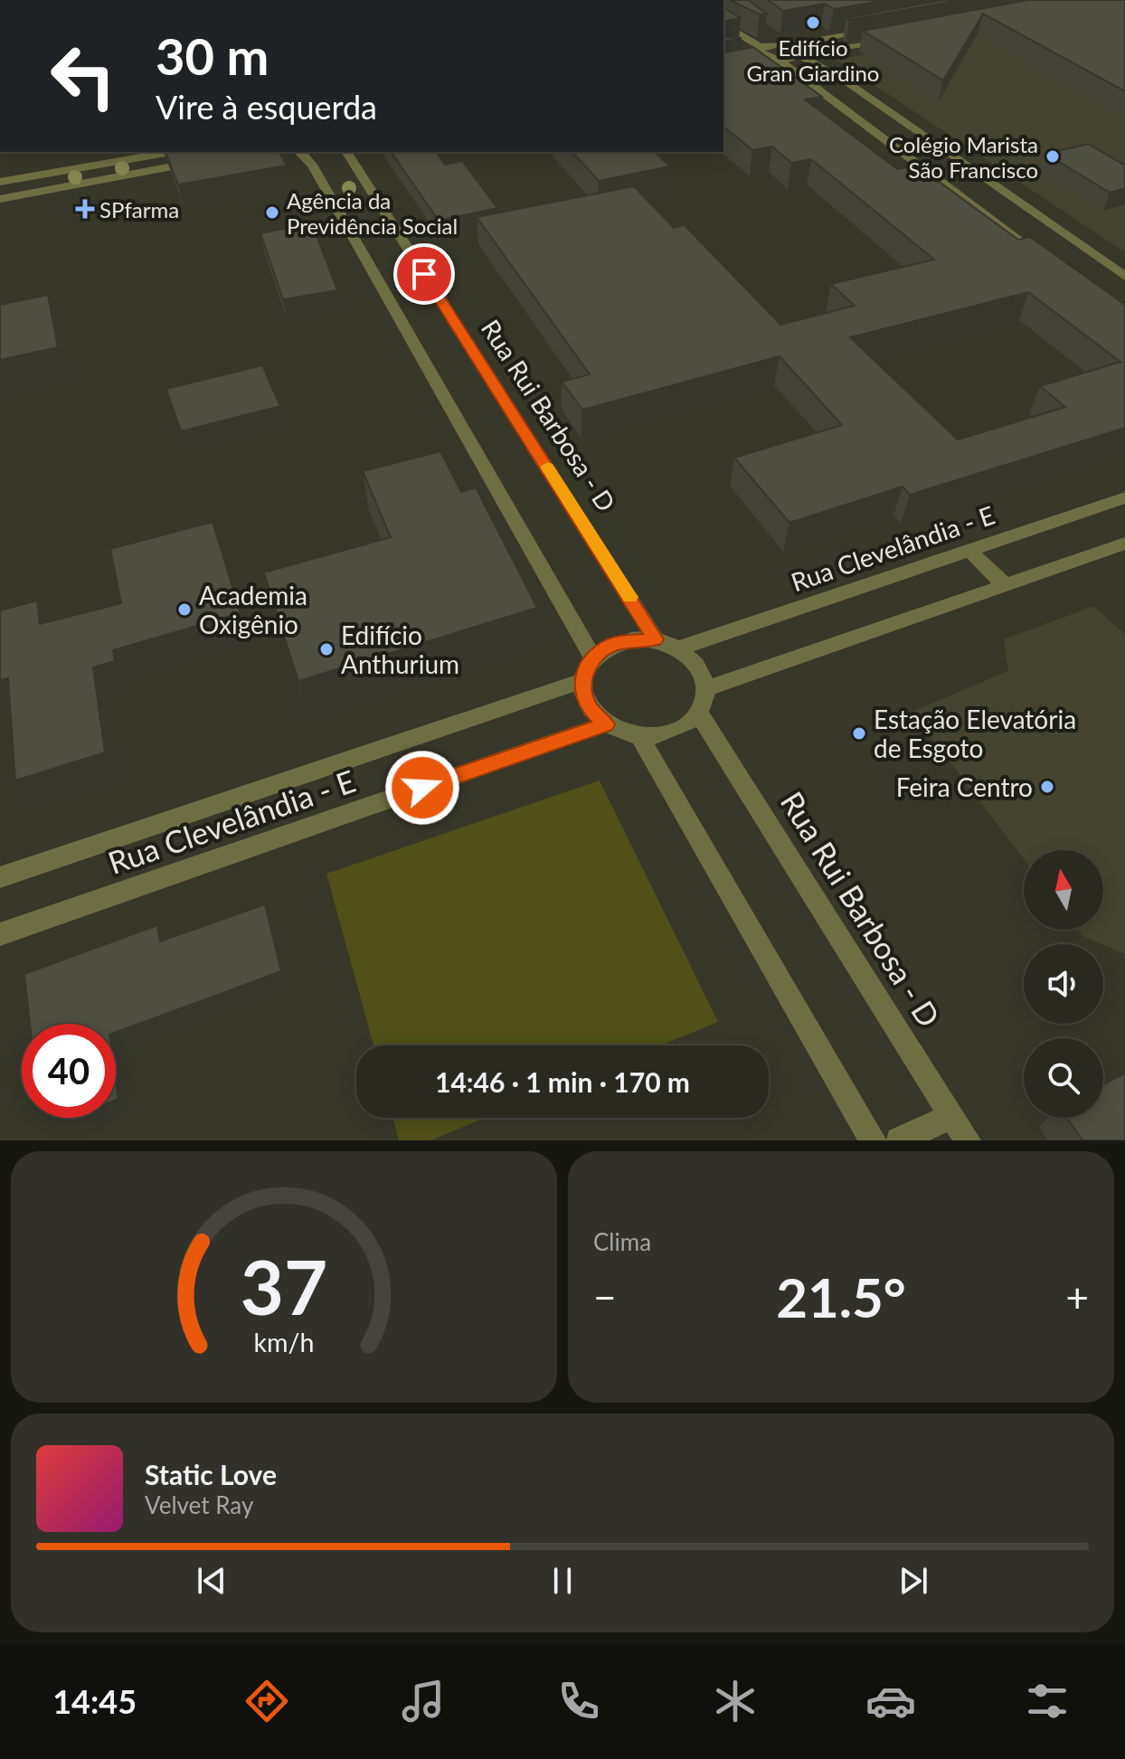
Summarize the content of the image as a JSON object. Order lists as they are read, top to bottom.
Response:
{
  "streets": {
    "street": ["Rua Rui Barbosa - D", "Rua Clevelândia - E"]
  },
  "crossings": [
    ["Rua Rui Barbosa - D", "Rua Clevelândia - E"]
  ],
  "places": {
    "other": [
      "Edifício Gran Giardino",
      "Colégio Marista São Francisco",
      "Agência da Previdência Social",
      "Academia Oxigênio",
      "Edifício Anthurium",
      "Estação Elevatória de Esgoto",
      "Feira Centro"
    ],
    "health": ["SPfarma"]
  },
  "north": "top",
  "page": {
    "turn": ["30 m", "Vire à esquerda"],
    "limit": "40",
    "trip": "14:46 · 1 min · 170 m",
    "tile": "Clima",
    "heat": ["−", "21.5°", "+"],
    "song": ["Static Love", "Velvet Ray"],
    "tabs": "14:45",
    "gauge": ["37", "km/h"]
  }
}
